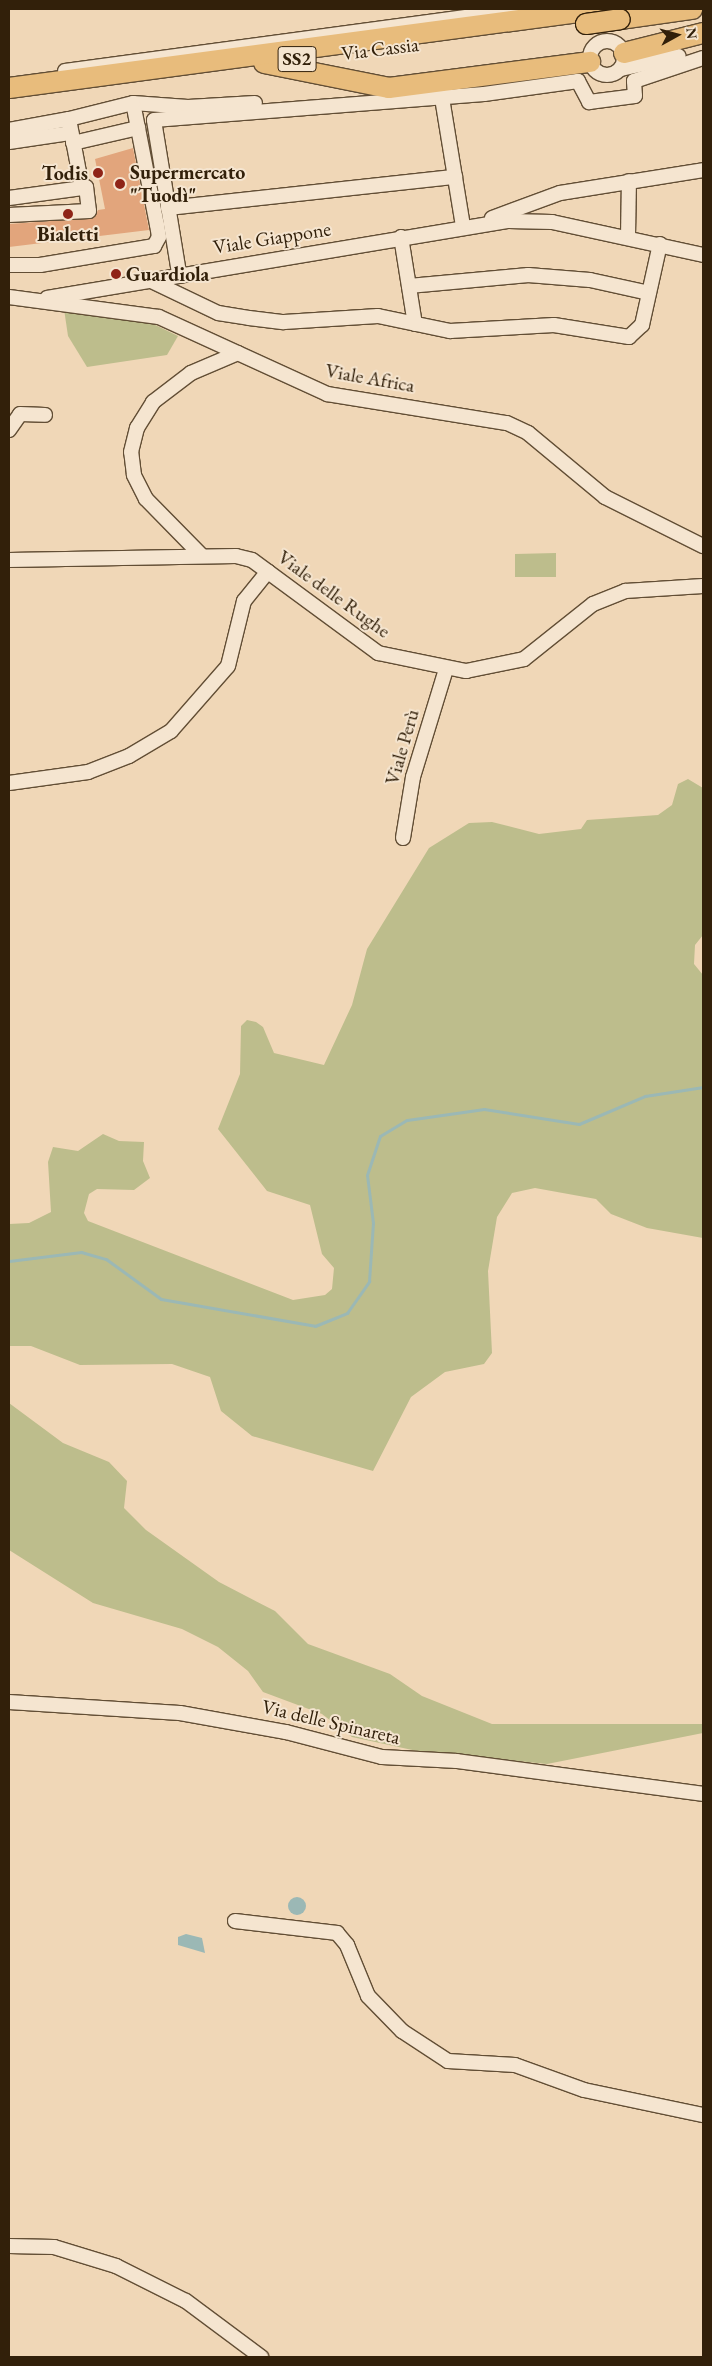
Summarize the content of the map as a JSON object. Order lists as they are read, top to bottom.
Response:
{
  "streets": {
    "highway": ["Via Cassia", "SS2"],
    "street": [
      "Viale Giappone",
      "Viale Africa",
      "Viale delle Rughe",
      "Viale Perù",
      "Via delle Spinareta"
    ]
  },
  "crossings": [
    ["Viale Giappone", "Viale Africa"],
    ["Viale delle Rughe", "Viale Perù"]
  ],
  "places": [
    "Todis",
    "Supermercato \"Tuodì\"",
    "Bialetti",
    "Guardiola"
  ],
  "north": "right"
}
